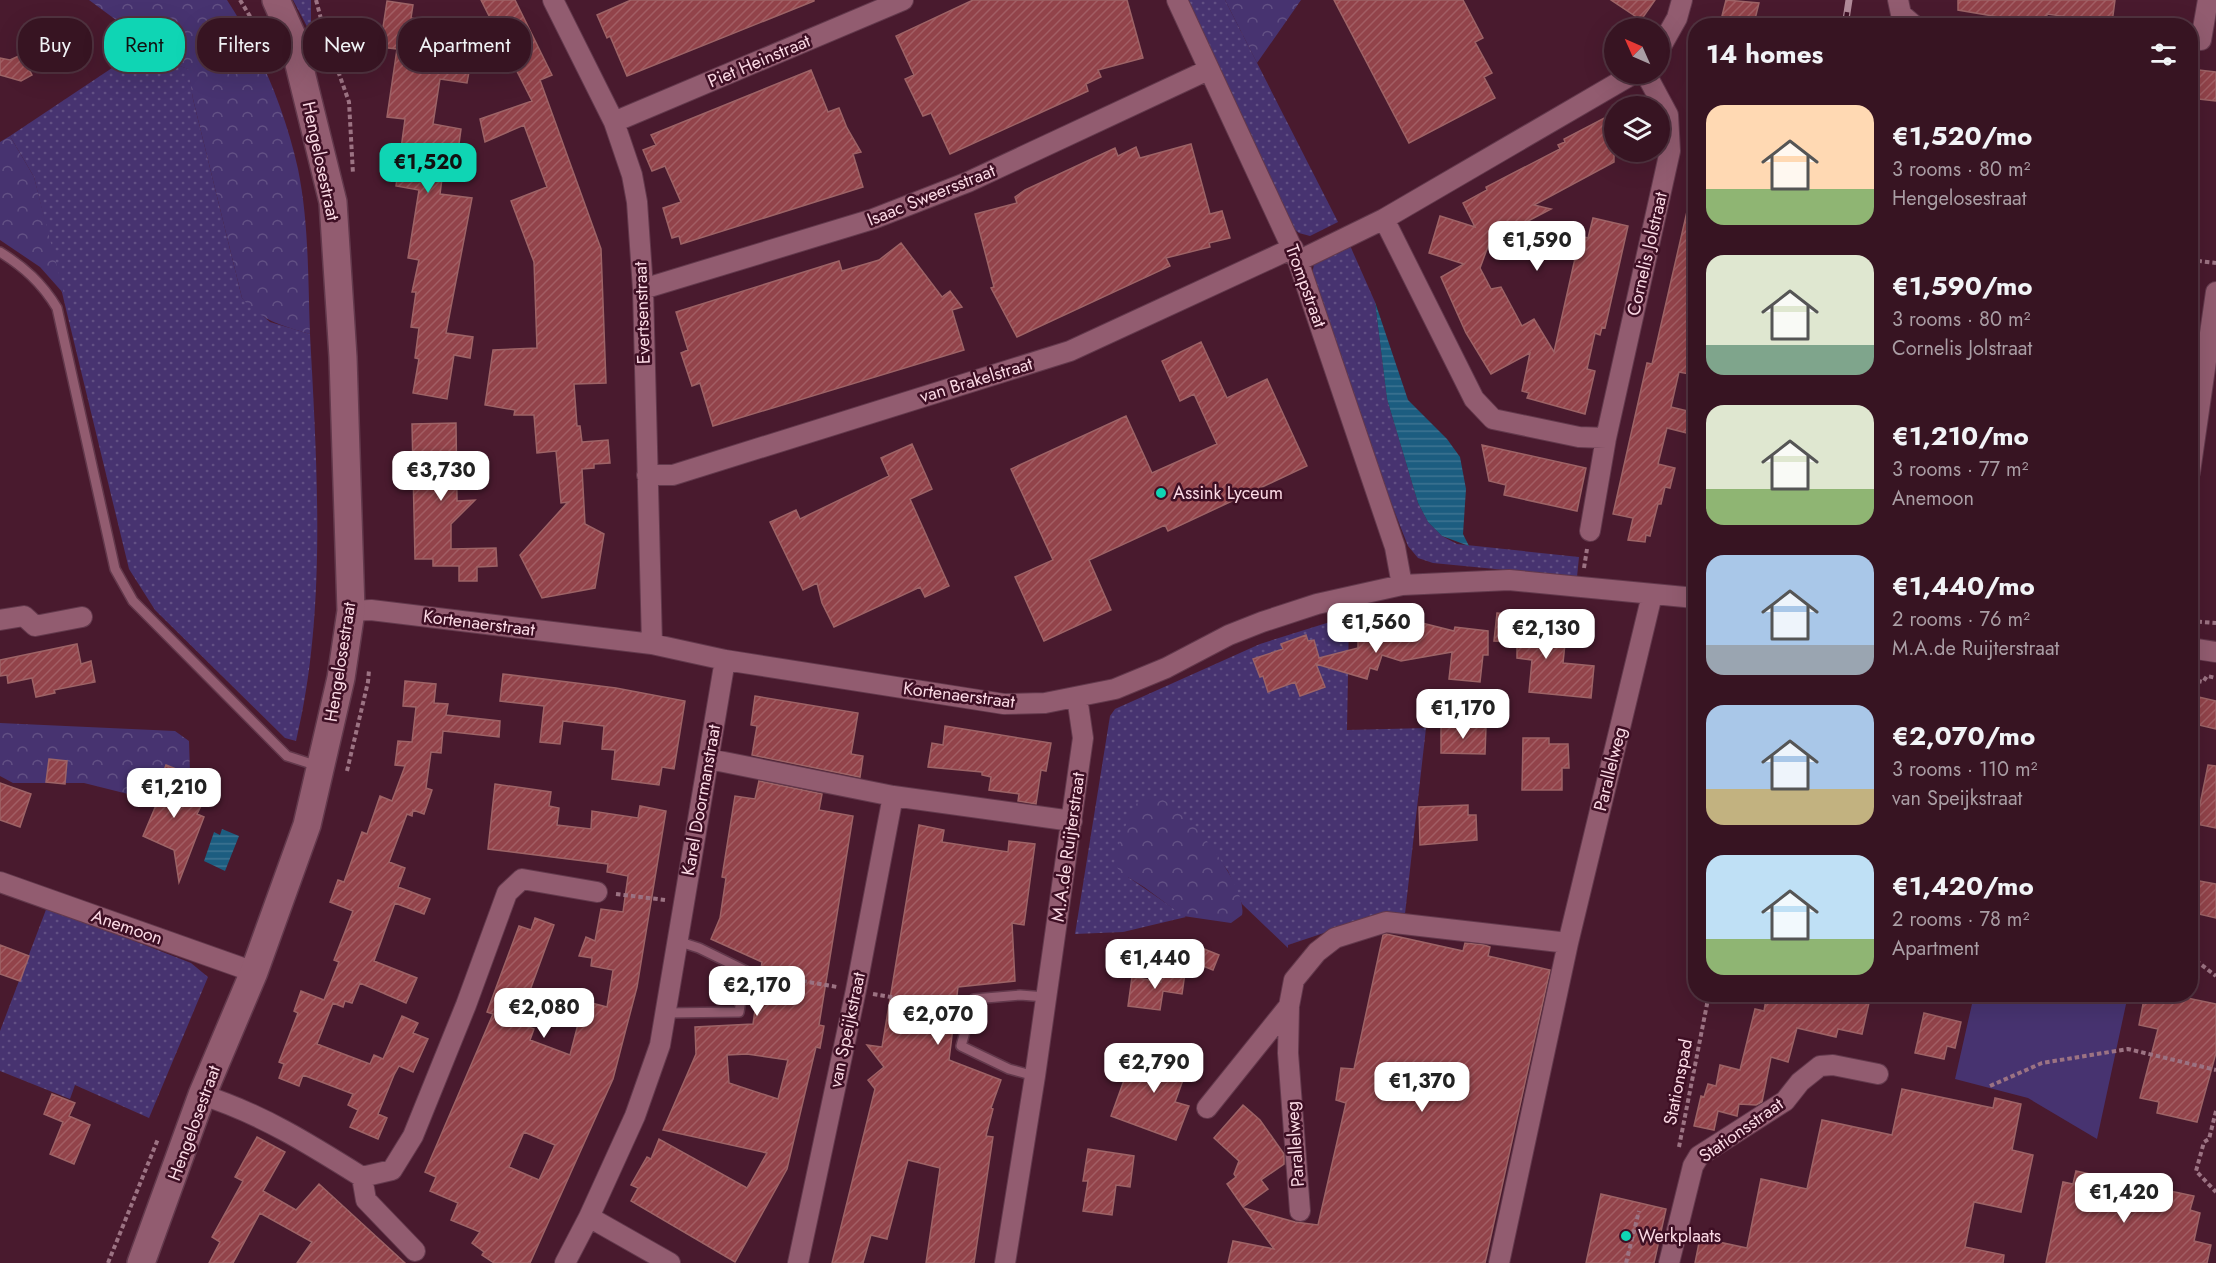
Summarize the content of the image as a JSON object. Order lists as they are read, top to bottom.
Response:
{
  "streets": {
    "main road": ["Hengelosestraat"],
    "street": [
      "Piet Heinstraat",
      "Isaac Sweersstraat",
      "Cornelis Jolstraat",
      "Trompstraat",
      "Evertsenstraat",
      "van Brakelstraat",
      "Kortenaerstraat",
      "Parallelweg",
      "Karel Doormanstraat",
      "M.A.de Ruijterstraat",
      "Anemoon",
      "van Speijkstraat",
      "Stationsstraat"
    ],
    "path": ["Stationspad"]
  },
  "crossings": [
    ["Piet Heinstraat", "Evertsenstraat"],
    ["Hengelosestraat", "Kortenaerstraat"],
    ["Hengelosestraat", "Anemoon"],
    ["Isaac Sweersstraat", "Trompstraat"],
    ["Isaac Sweersstraat", "Evertsenstraat"],
    ["Trompstraat", "van Brakelstraat"],
    ["Trompstraat", "Kortenaerstraat"],
    ["Evertsenstraat", "van Brakelstraat"],
    ["Evertsenstraat", "Kortenaerstraat"],
    ["Kortenaerstraat", "Parallelweg"],
    ["Kortenaerstraat", "Karel Doormanstraat"],
    ["Kortenaerstraat", "M.A.de Ruijterstraat"],
    ["Stationspad", "Stationsstraat"]
  ],
  "places": ["Assink Lyceum", "Werkplaats"],
  "north": "top left",
  "page": {
    "chip": [
      "Buy",
      "Rent",
      "Filters",
      "New",
      "Apartment"
    ],
    "heading": "14 homes",
    "list": [
      {
        "name": "€1,520/mo",
        "note": "3 rooms · 80 m² · Hengelosestraat"
      },
      {
        "name": "€1,590/mo",
        "note": "3 rooms · 80 m² · Cornelis Jolstraat"
      },
      {
        "name": "€1,210/mo",
        "note": "3 rooms · 77 m² · Anemoon"
      },
      {
        "name": "€1,440/mo",
        "note": "2 rooms · 76 m² · M.A.de Ruijterstraat"
      },
      {
        "name": "€2,070/mo",
        "note": "3 rooms · 110 m² · van Speijkstraat"
      },
      {
        "name": "€1,420/mo",
        "note": "2 rooms · 78 m² · Apartment"
      }
    ],
    "price": [
      "€1,520",
      "€1,590",
      "€3,730",
      "€1,560",
      "€2,130",
      "€1,170",
      "€1,210",
      "€1,440",
      "€2,170",
      "€2,080",
      "€2,070",
      "€2,790",
      "€1,370",
      "€1,420"
    ]
  }
}
